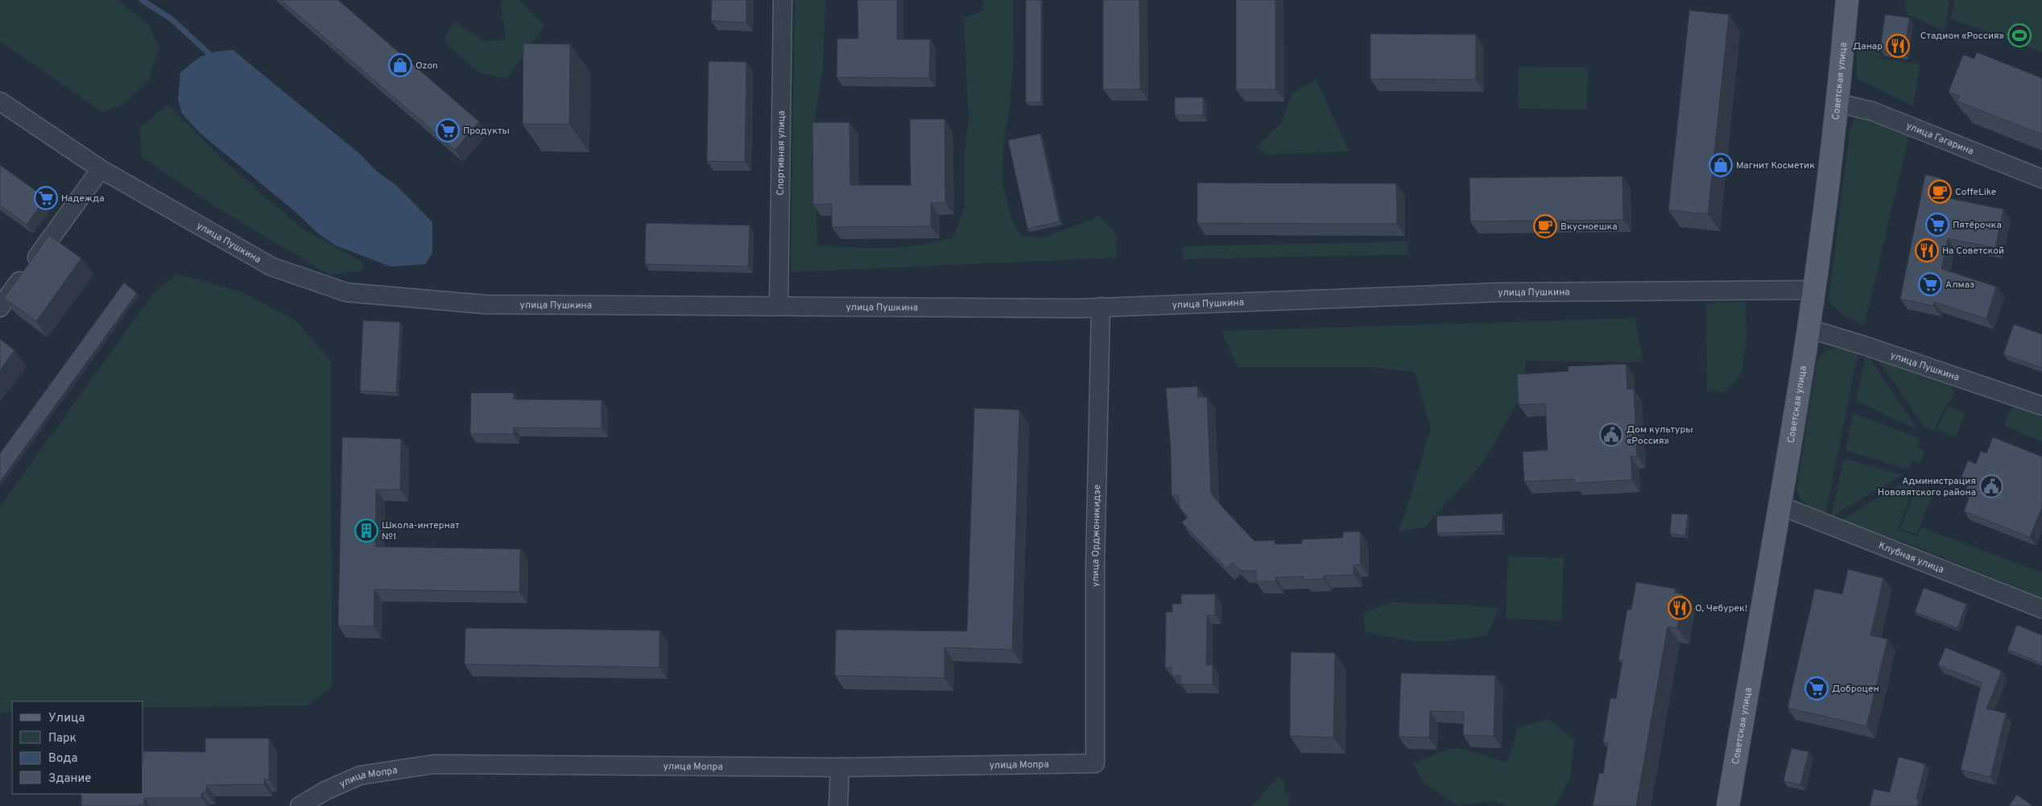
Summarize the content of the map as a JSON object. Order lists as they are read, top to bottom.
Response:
{
  "streets": {
    "main road": ["Советская улица"],
    "street": [
      "улица Гагарина",
      "Спортивная улица",
      "улица Пушкина",
      "улица Орджоникидзе",
      "Клубная улица",
      "улица Мопра"
    ]
  },
  "crossings": [
    ["Советская улица", "улица Гагарина"],
    ["Советская улица", "улица Пушкина"],
    ["Советская улица", "Клубная улица"],
    ["Спортивная улица", "улица Пушкина"],
    ["улица Пушкина", "улица Орджоникидзе"],
    ["улица Орджоникидзе", "улица Мопра"]
  ],
  "places": {
    "sports": ["Стадион «Россия»"],
    "restaurant": ["Данар", "На Советской", "О, Чебурек!"],
    "shop": ["Ozon", "Магнит Косметик"],
    "supermarket": [
      "Продукты",
      "Надежда",
      "Пятёрочка",
      "Алмаз",
      "Доброцен"
    ],
    "cafe": ["CoffeLike", "Вкусноешка"],
    "public building": ["Дом культуры «Россия»", "Администрация Нововятского района"],
    "building": ["Школа-интернат №1"]
  },
  "legend": [
    "Улица",
    "Парк",
    "Вода",
    "Здание"
  ]
}
